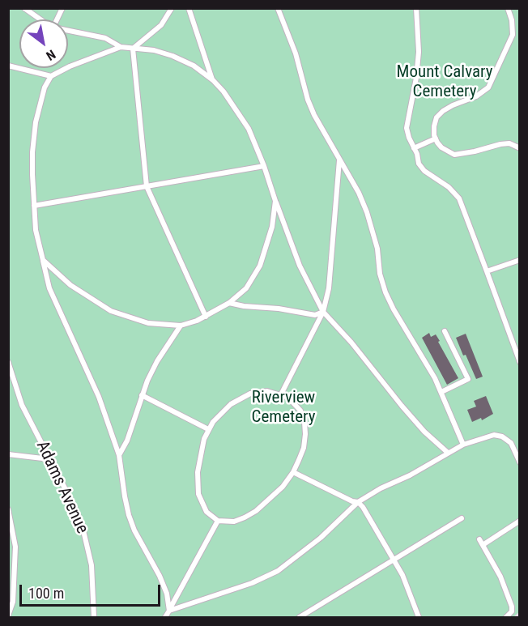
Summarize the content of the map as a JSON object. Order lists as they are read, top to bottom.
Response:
{
  "streets": {
    "lane": ["Adams Avenue"]
  },
  "parks": ["Mount Calvary Cemetery", "Riverview Cemetery"],
  "scale_bar": "100 m",
  "north": "bottom right"
}
